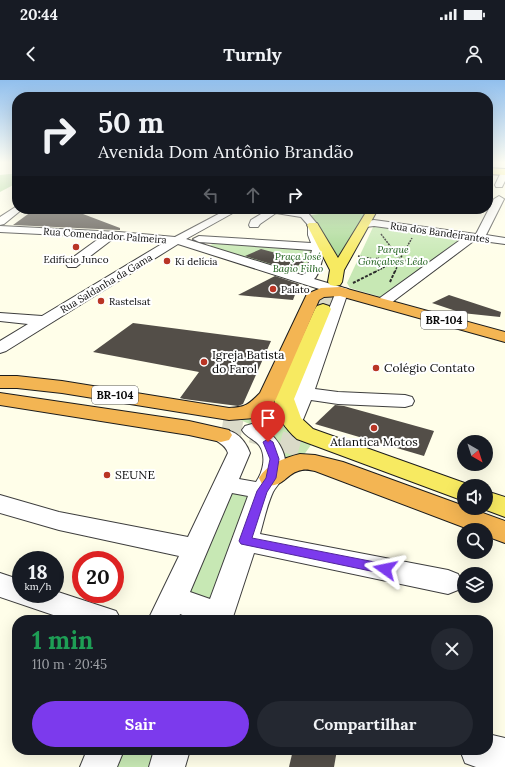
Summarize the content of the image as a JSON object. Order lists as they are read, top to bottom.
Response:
{
  "streets": {
    "highway": ["Rua Comendador Palmeira", "BR-104"],
    "street": ["Rua dos Bandeirantes", "Rua Saldanha da Gama"]
  },
  "crossings": [
    ["Rua Comendador Palmeira", "Rua Saldanha da Gama"],
    ["Rua Comendador Palmeira", "BR-104"]
  ],
  "parks": ["Parque Gonçalves Lêdo", "Praça José Bagio Filho"],
  "places": [
    "Edifício Junco",
    "Ki delícia",
    "Palato",
    "Rastelsat",
    "Igreja Batista do Farol",
    "Colégio Contato",
    "Atlantica Motos",
    "SEUNE"
  ],
  "north": "bottom right",
  "page": {
    "status": "20:44",
    "header": "Turnly",
    "turn": ["50 m", "Avenida Dom Antônio Brandão"],
    "speed": "18 km/h",
    "limit": "20",
    "heading": ["1 min", "110 m · 20:45"],
    "buttons": ["Sair", "Compartilhar"]
  }
}
